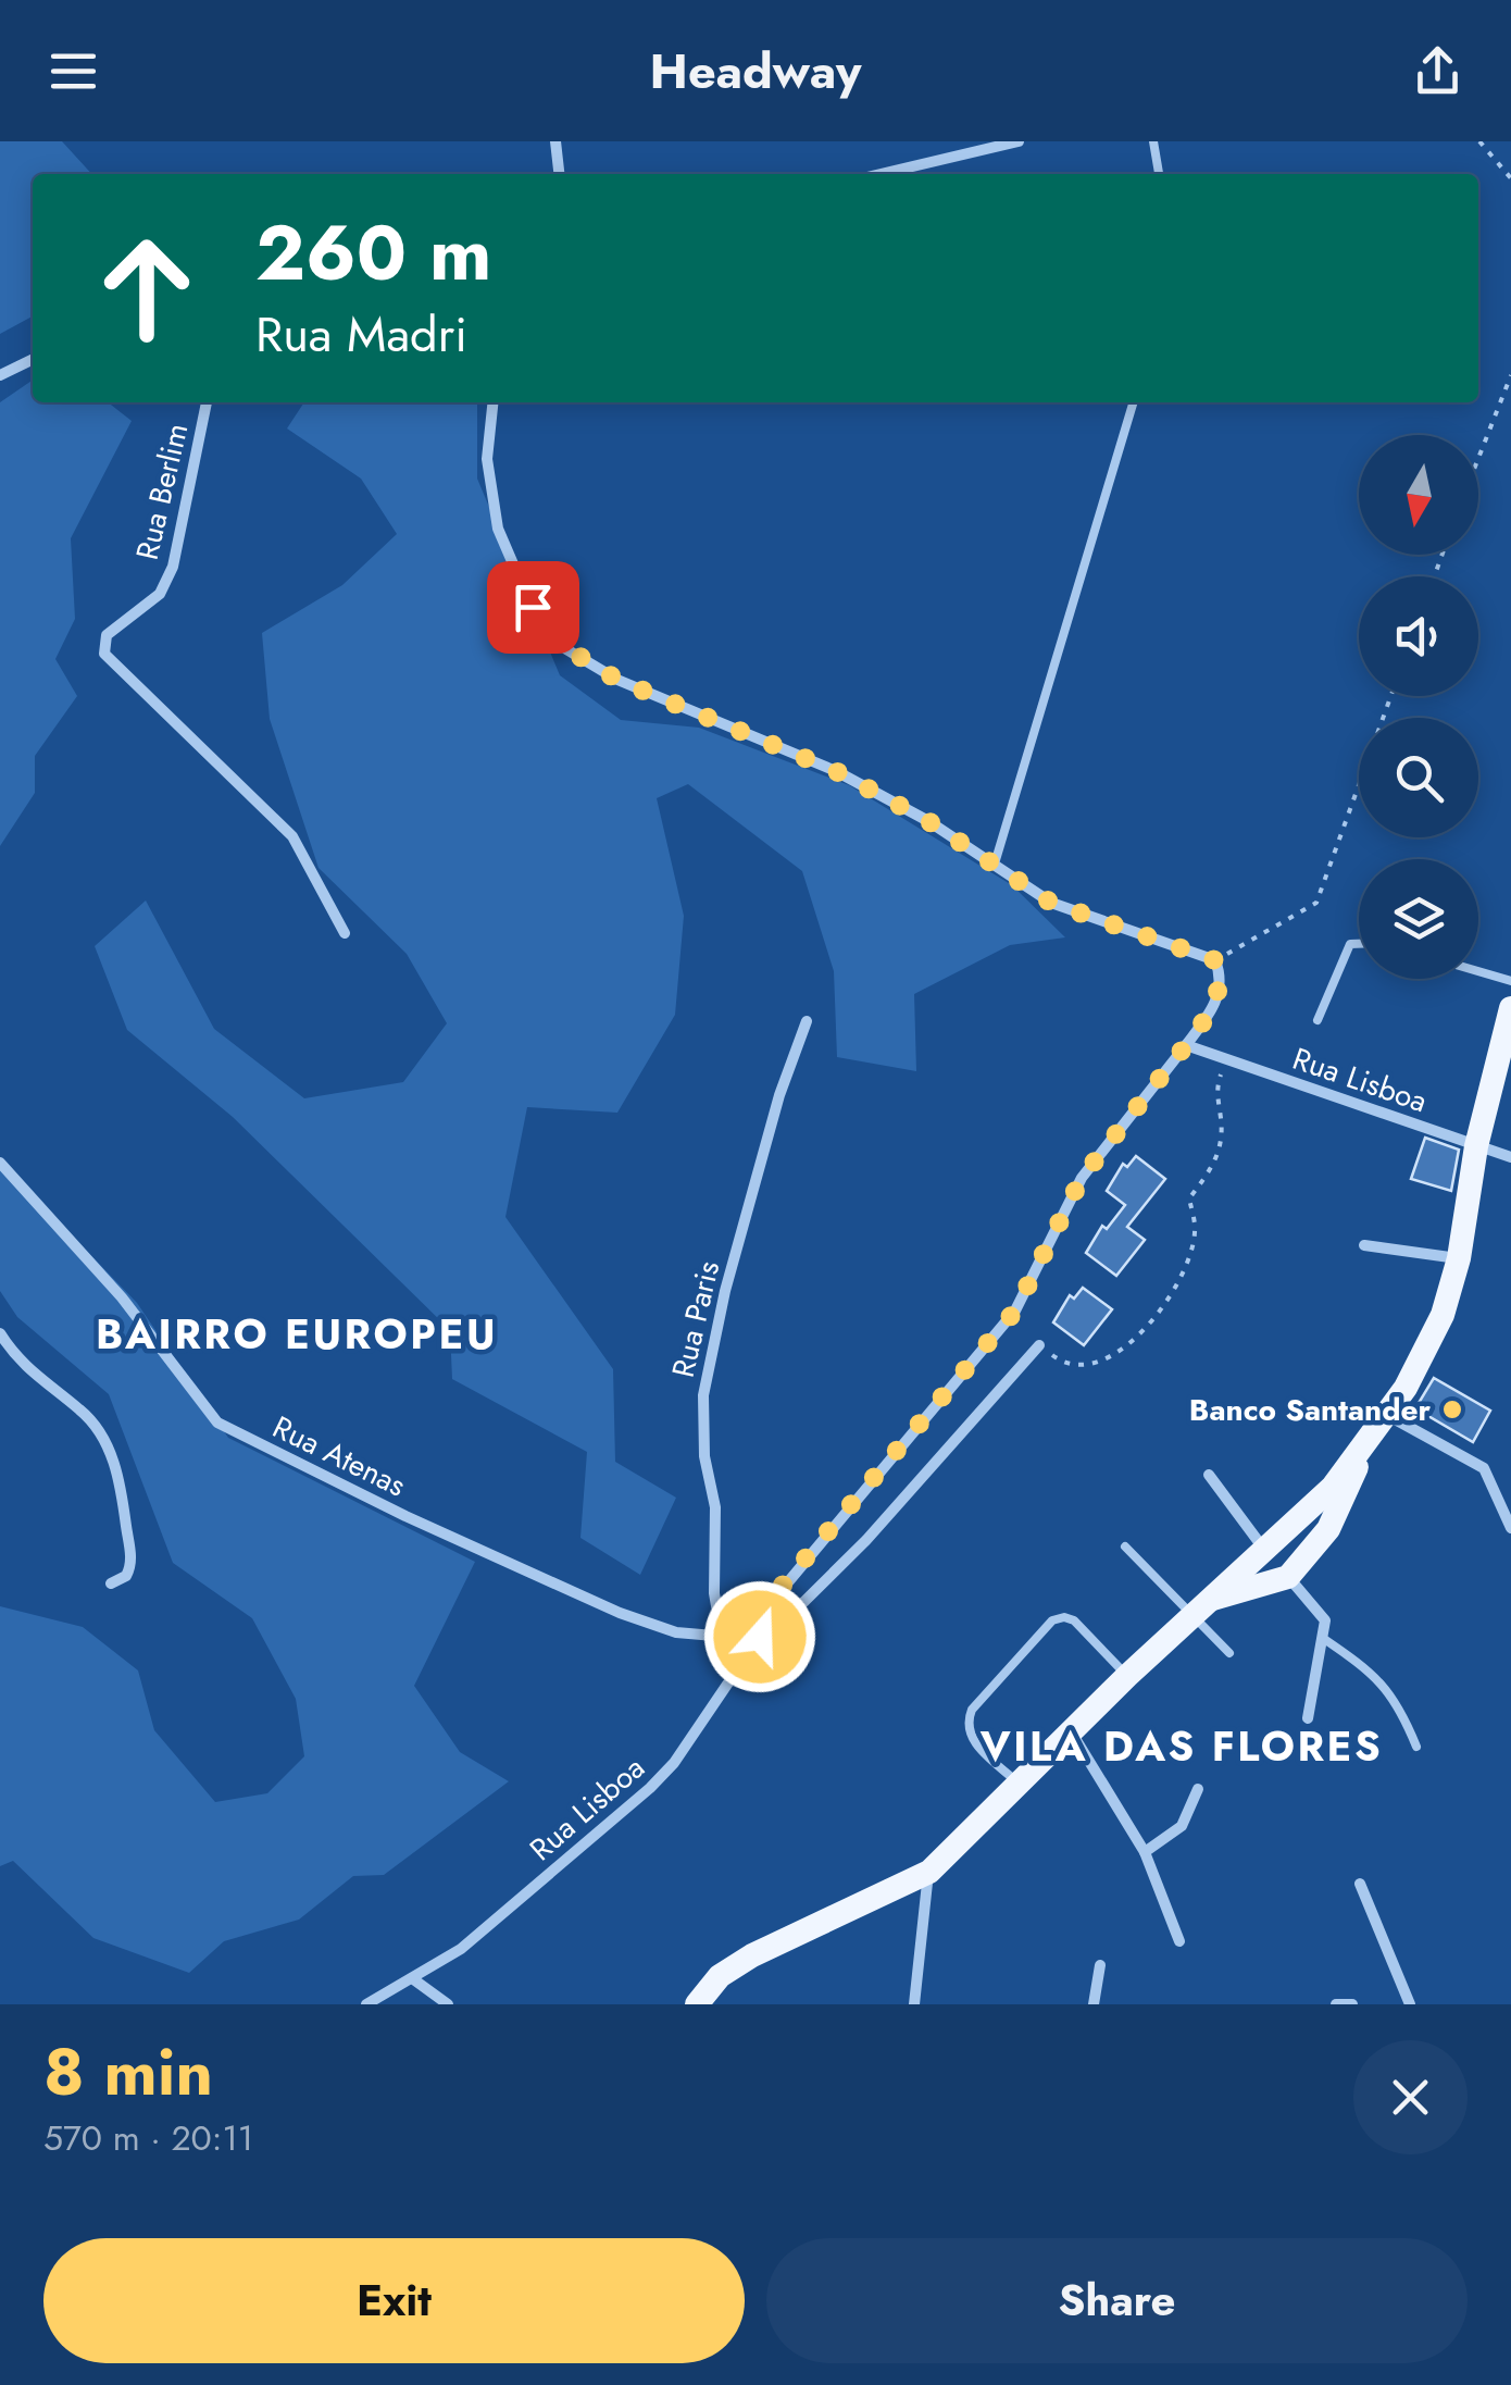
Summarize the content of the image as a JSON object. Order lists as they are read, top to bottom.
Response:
{
  "streets": {
    "street": [
      "Rua Berlim",
      "Rua Lisboa",
      "Rua Paris",
      "Rua Atenas"
    ]
  },
  "crossings": [
    ["Rua Lisboa", "Rua Paris"],
    ["Rua Lisboa", "Rua Atenas"],
    ["Rua Paris", "Rua Atenas"]
  ],
  "districts": ["BAIRRO EUROPEU", "VILA DAS FLORES"],
  "places": ["Banco Santander"],
  "north": "bottom",
  "page": {
    "header": "Headway",
    "turn": ["260 m", "Rua Madri"],
    "heading": ["8 min", "570 m · 20:11"],
    "buttons": ["Exit", "Share"]
  }
}
